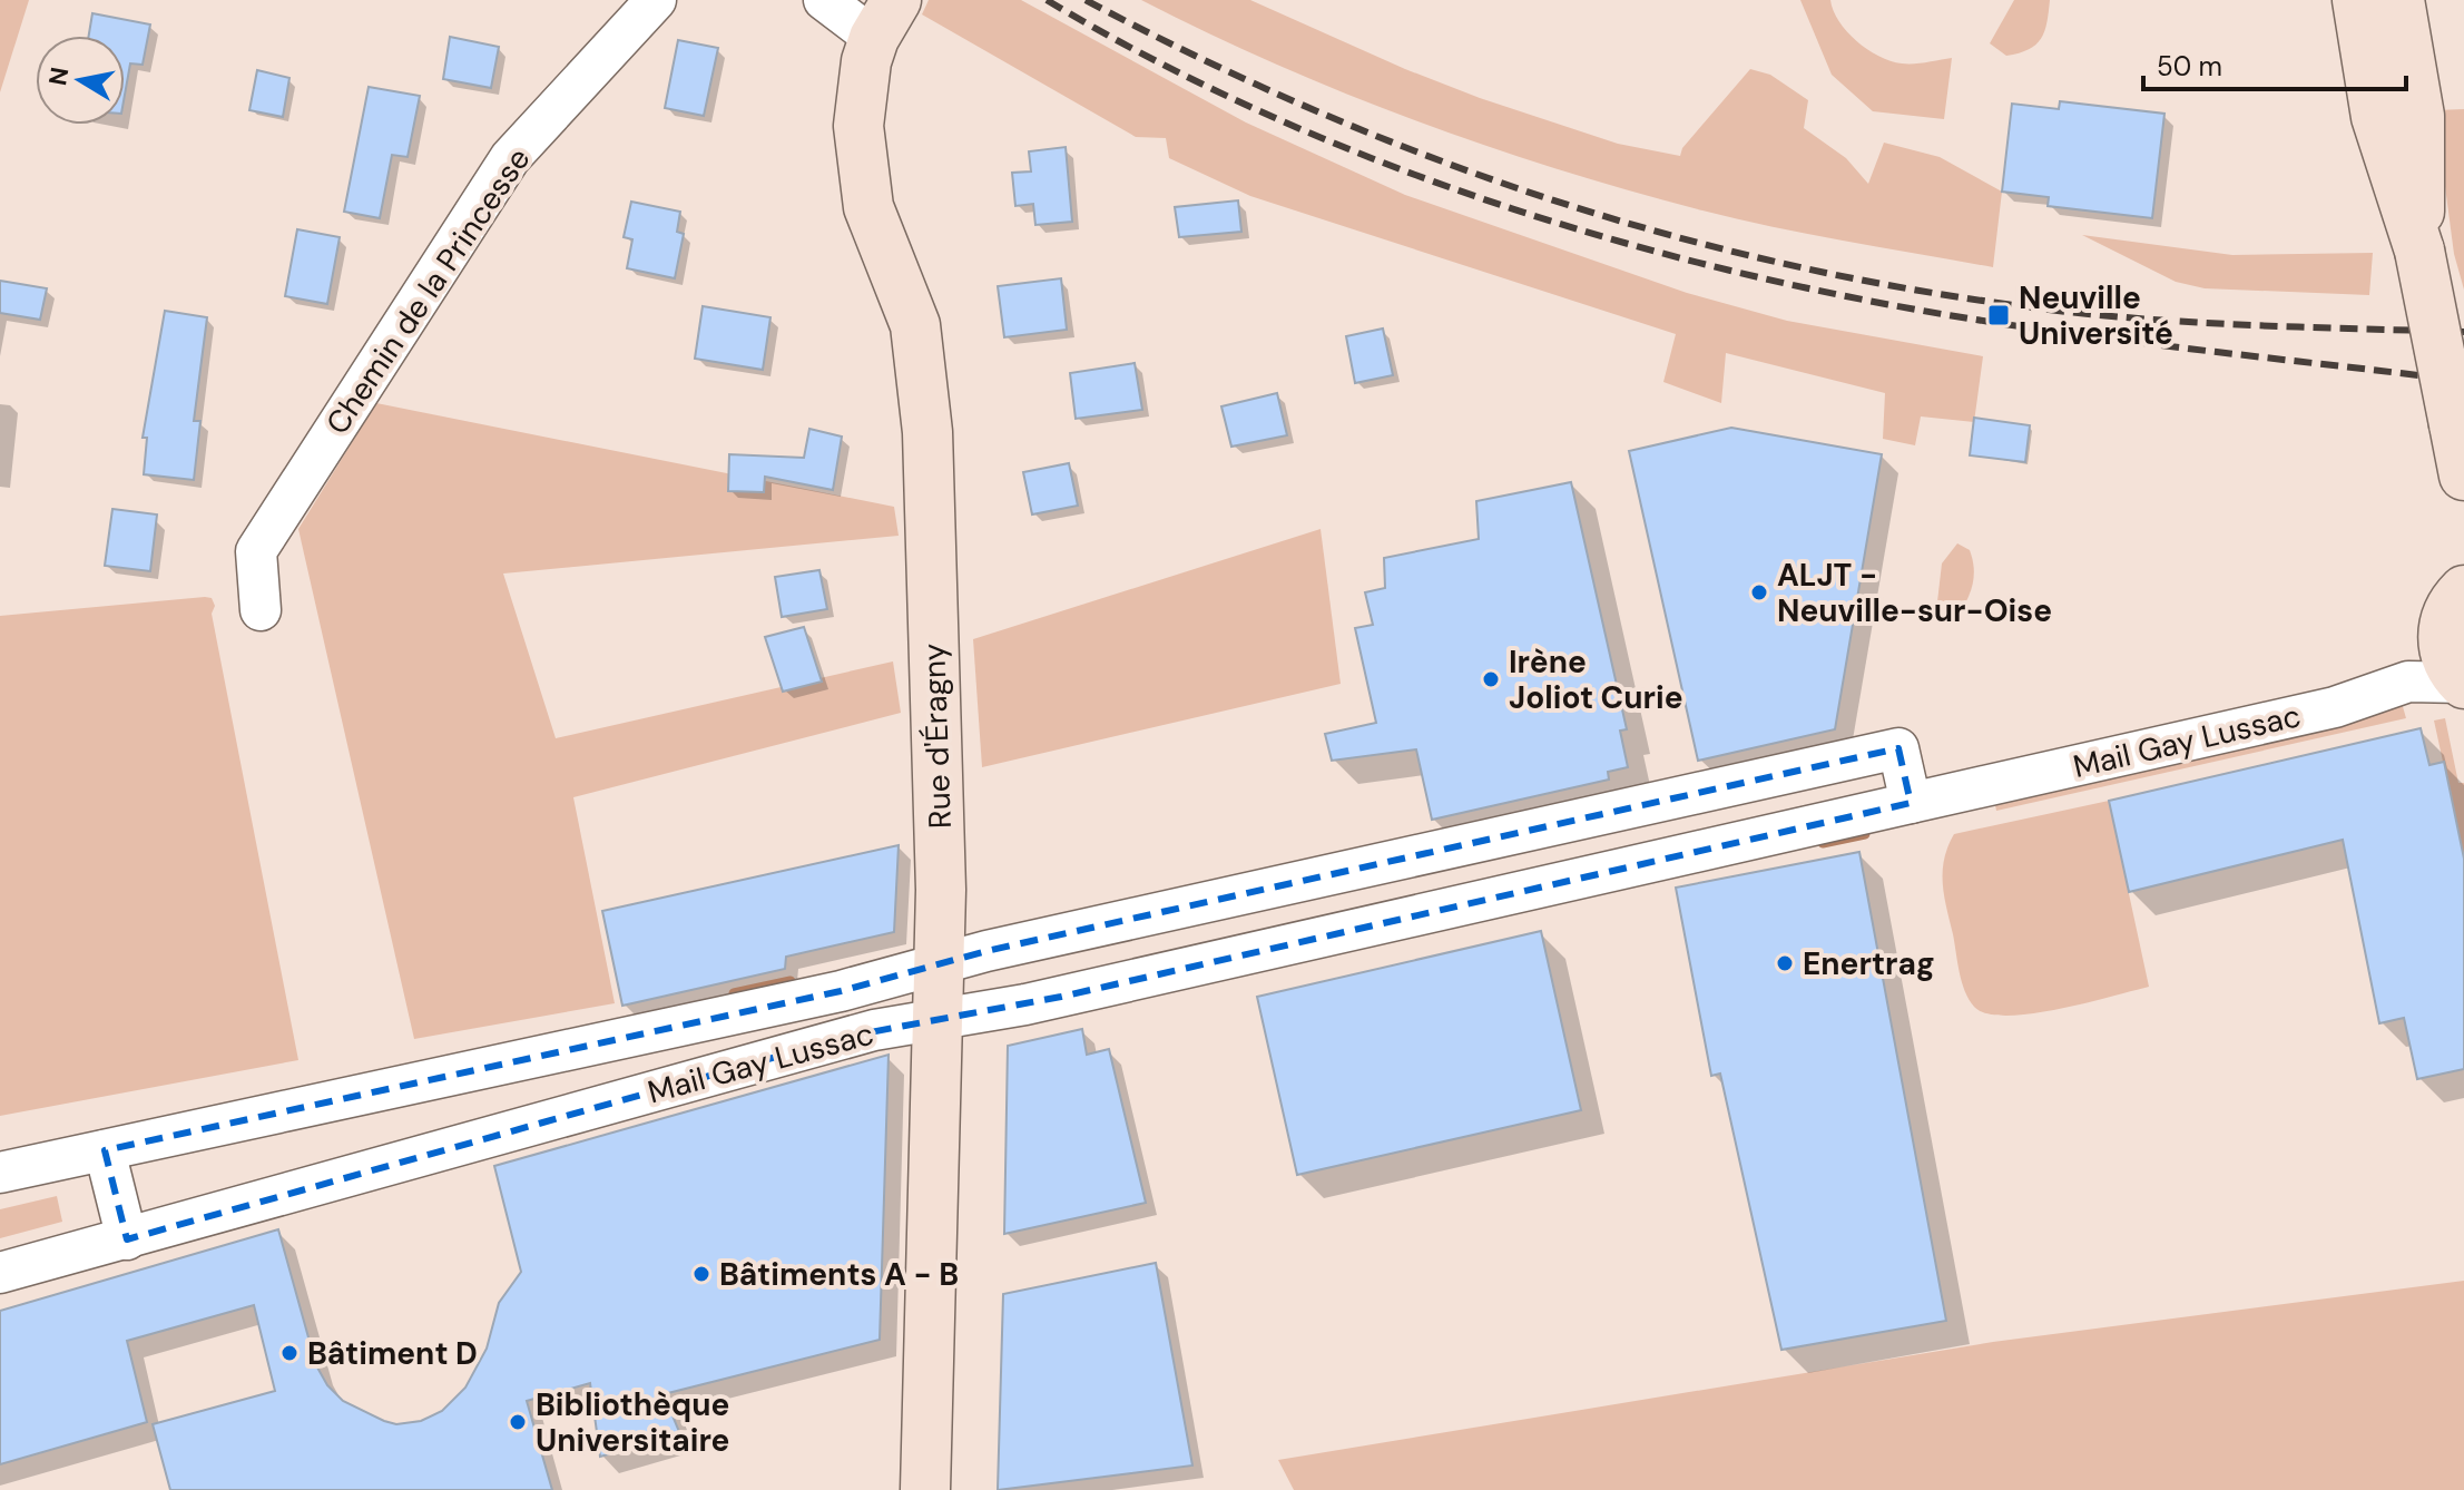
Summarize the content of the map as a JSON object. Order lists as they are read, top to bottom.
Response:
{
  "streets": {
    "street": ["Chemin de la Princesse", "Rue d'Éragny", "Mail Gay Lussac"]
  },
  "crossings": [
    ["Rue d'Éragny", "Mail Gay Lussac"]
  ],
  "places": {
    "transit": ["Neuville Université"],
    "other": [
      "ALJT - Neuville-sur-Oise",
      "Irène Joliot Curie",
      "Enertrag",
      "Bâtiments A - B",
      "Bâtiment D",
      "Bibliothèque Universitaire"
    ]
  },
  "scale_bar": "50 m",
  "north": "left"
}
